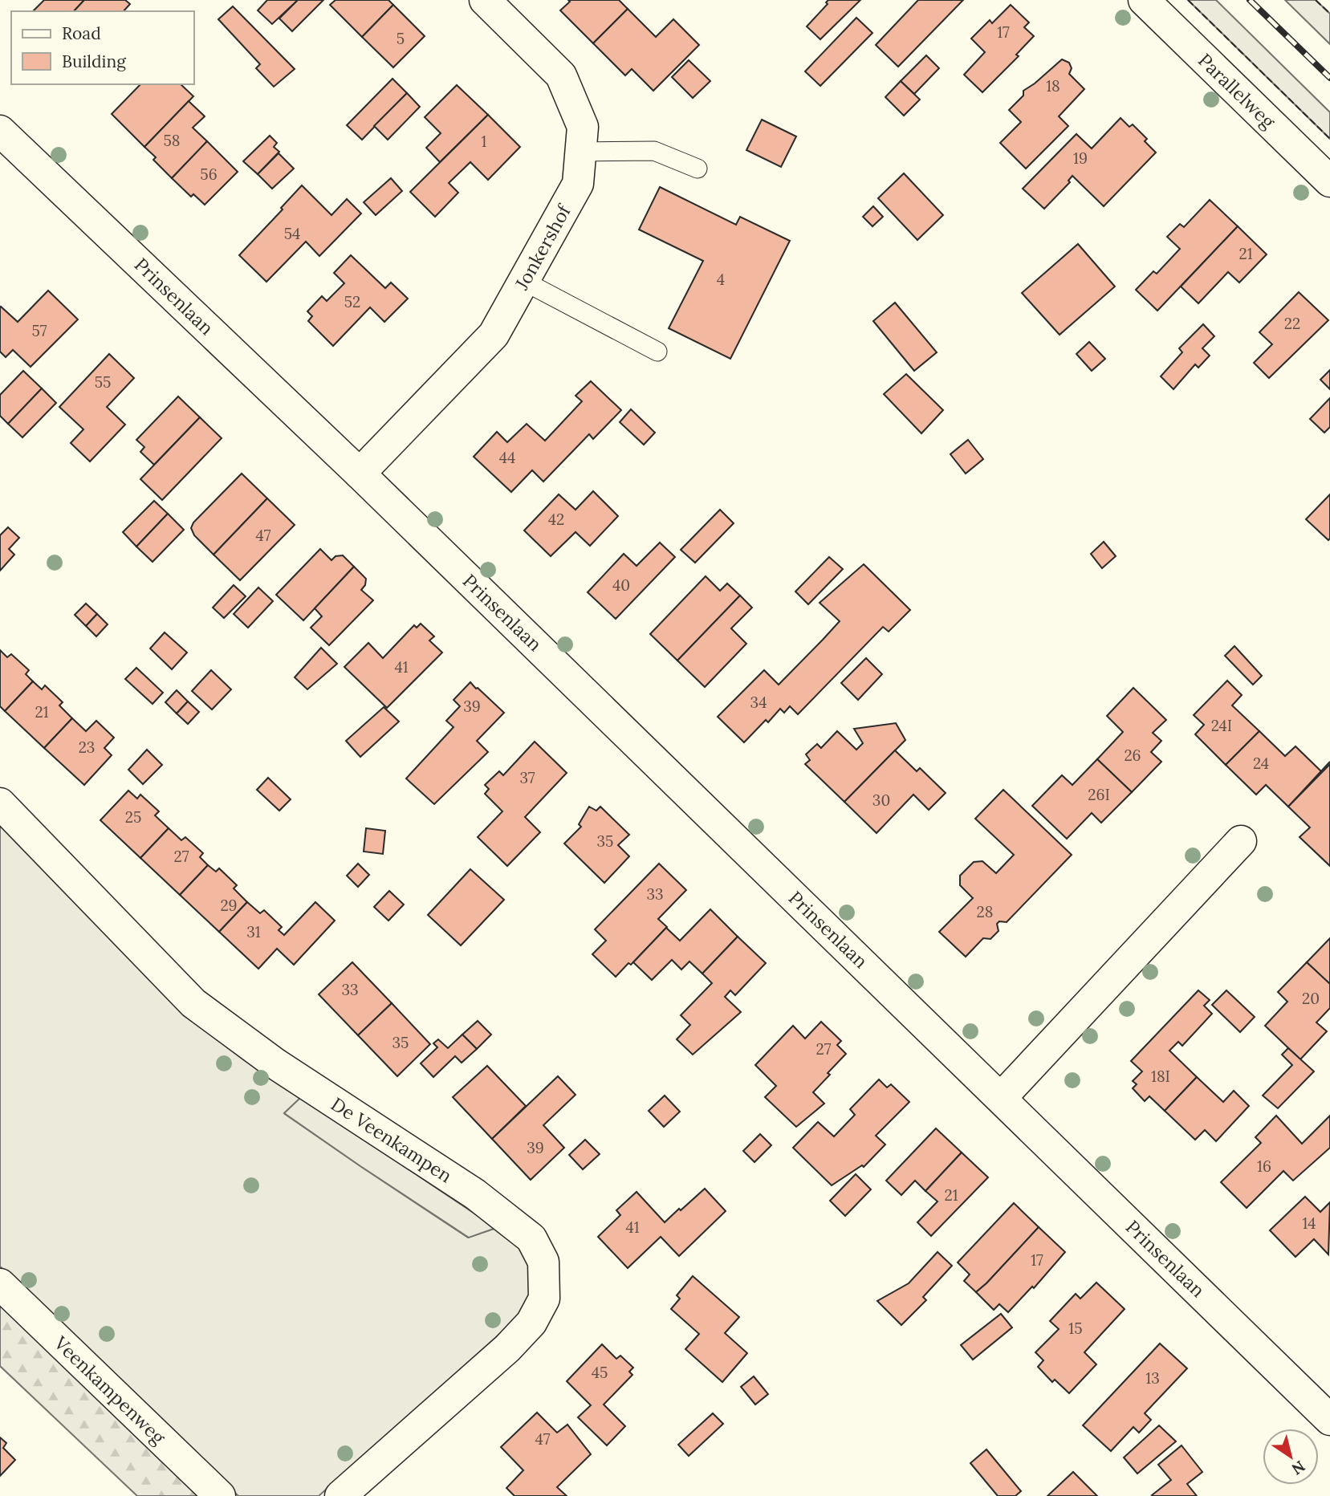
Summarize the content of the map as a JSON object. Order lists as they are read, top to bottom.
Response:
{
  "streets": {
    "street": [
      "Parallelweg",
      "Jonkershof",
      "Prinsenlaan",
      "De Veenkampen",
      "Veenkampenweg"
    ]
  },
  "crossings": [
    ["Jonkershof", "Prinsenlaan"]
  ],
  "house_numbers": [
    "17",
    "5",
    "18",
    "58",
    "1",
    "19",
    "56",
    "54",
    "21",
    "4",
    "52",
    "22",
    "57",
    "55",
    "44",
    "42",
    "47",
    "40",
    "41",
    "34",
    "39",
    "21",
    "24I",
    "23",
    "26",
    "24",
    "37",
    "26I",
    "30",
    "25",
    "35",
    "27",
    "33",
    "29",
    "28",
    "31",
    "33",
    "20",
    "35",
    "27",
    "18I",
    "39",
    "16",
    "21",
    "14",
    "41",
    "17",
    "15",
    "45",
    "13",
    "47"
  ],
  "legend": ["Road", "Building"],
  "north": "bottom right"
}
